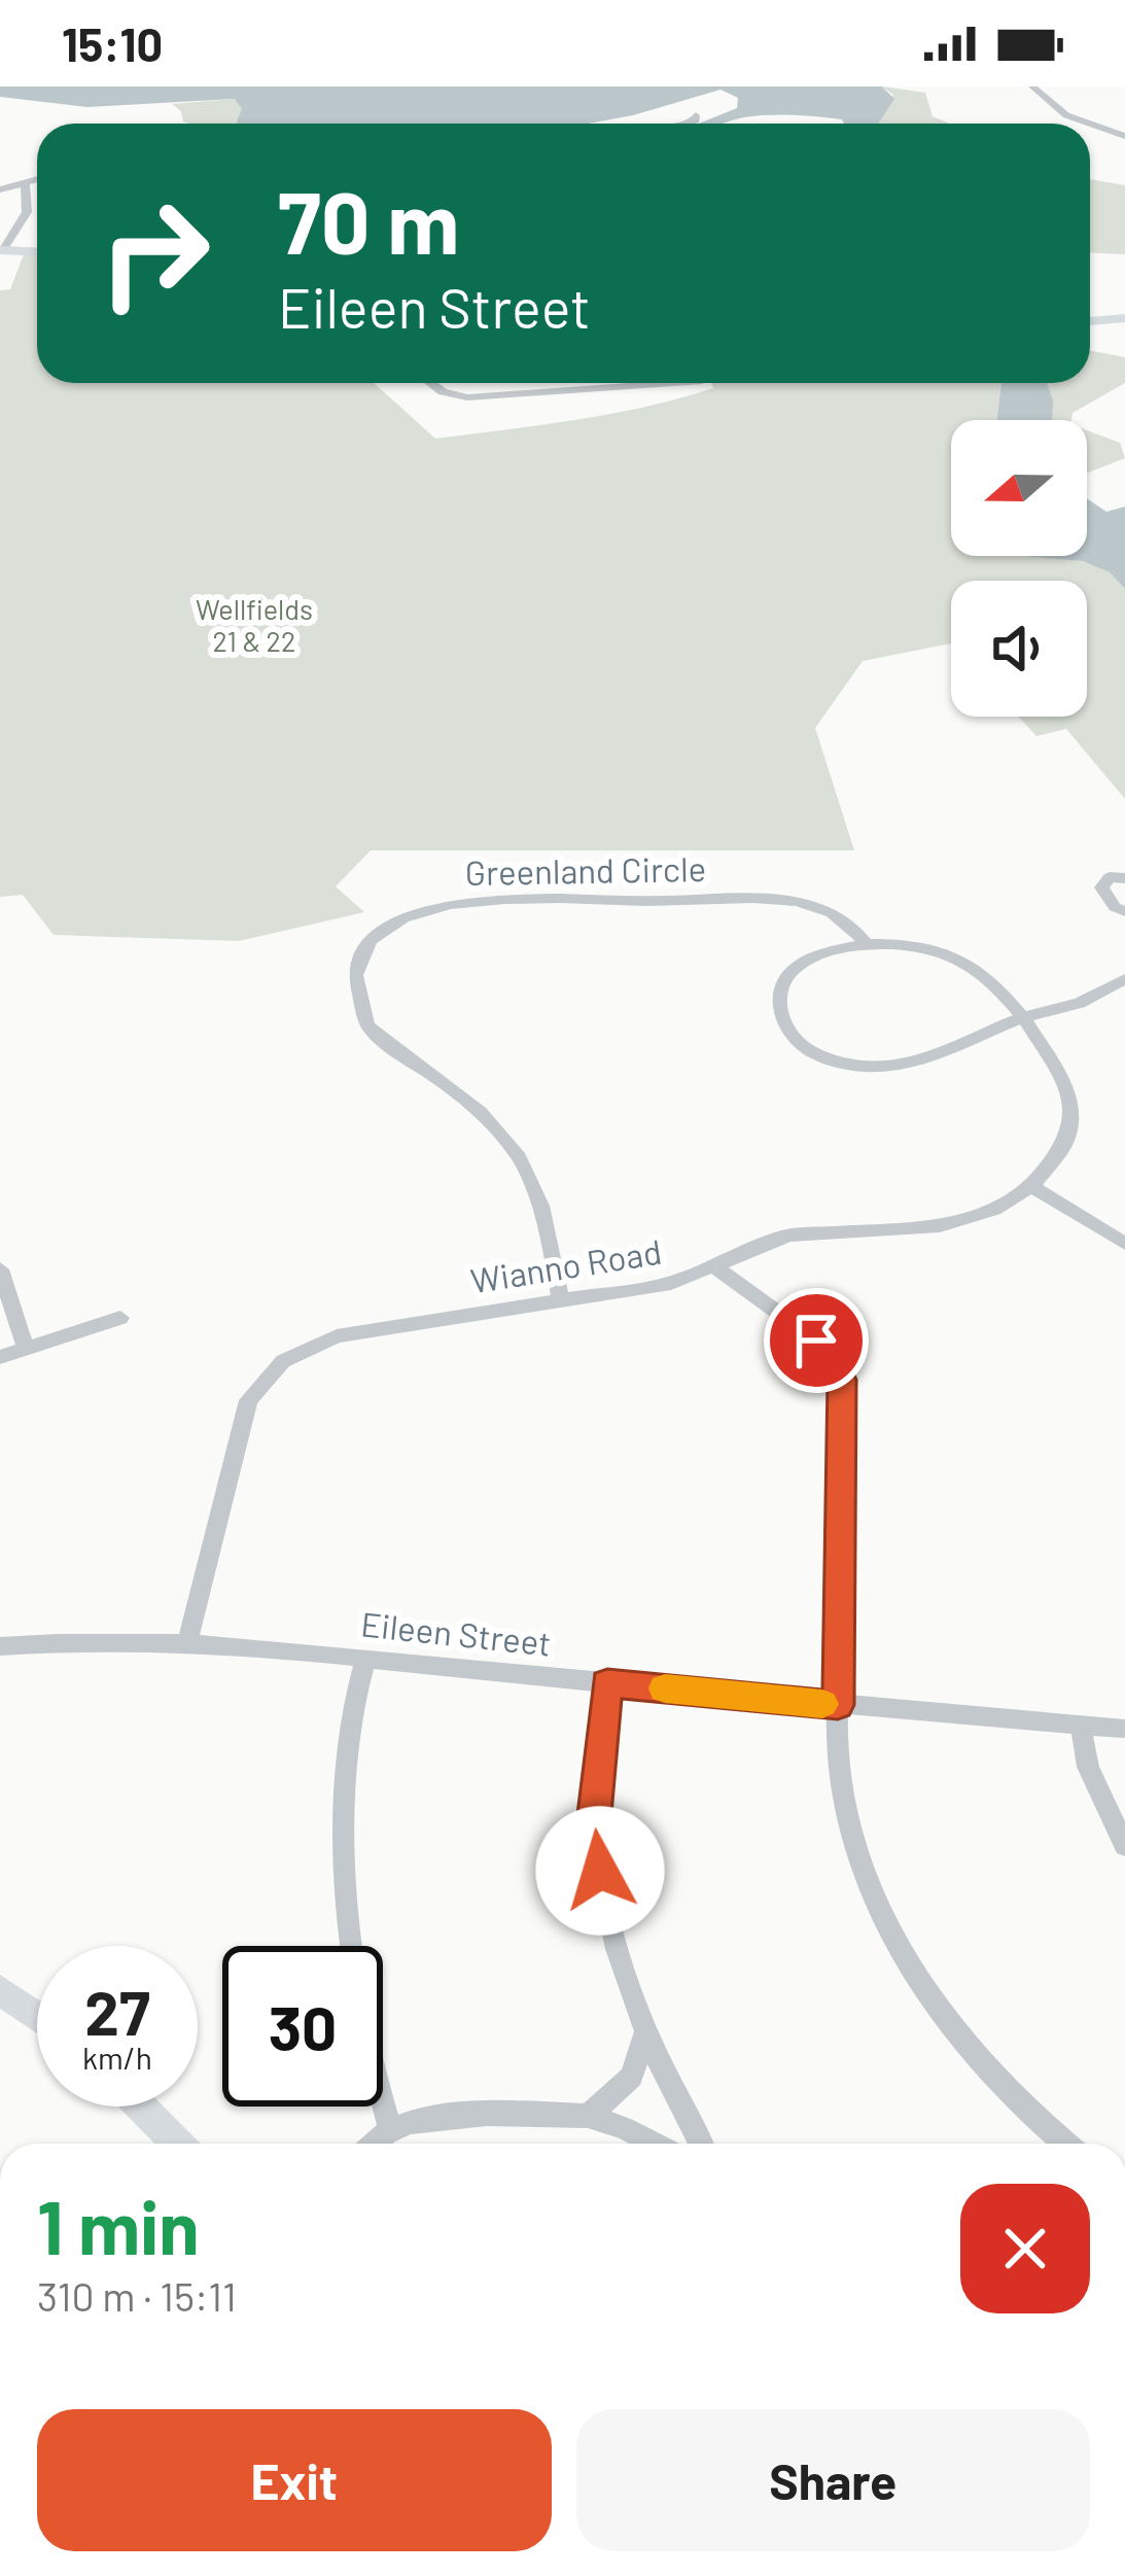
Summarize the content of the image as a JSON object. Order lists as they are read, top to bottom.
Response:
{
  "streets": {
    "street": ["Greenland Circle", "Wianno Road", "Eileen Street"]
  },
  "crossings": [
    ["Greenland Circle", "Wianno Road"],
    ["Wianno Road", "Eileen Street"]
  ],
  "parks": ["Wellfields 21 & 22"],
  "north": "left",
  "page": {
    "status": "15:10",
    "turn": ["70 m", "Eileen Street"],
    "speed": "27 km/h",
    "limit": "30",
    "heading": ["1 min", "310 m · 15:11"],
    "buttons": ["Exit", "Share"]
  }
}
